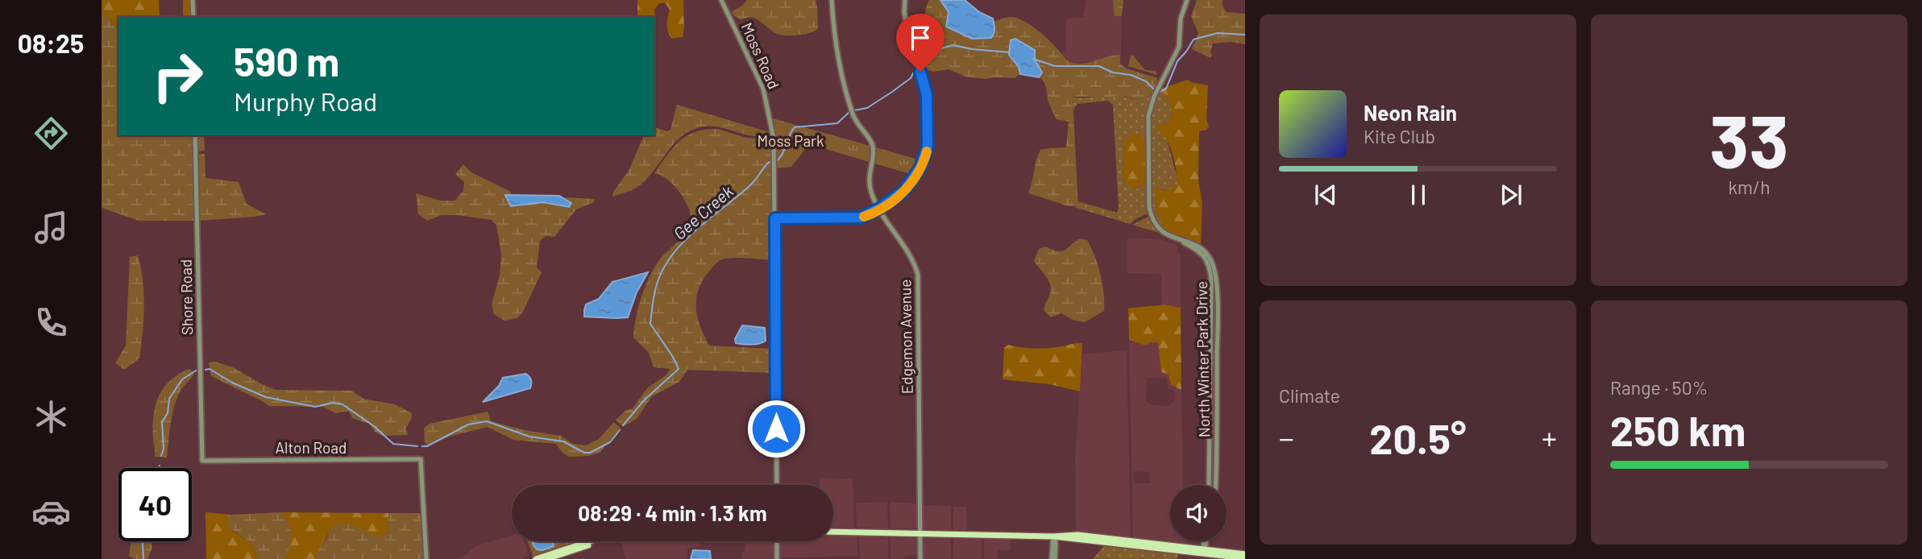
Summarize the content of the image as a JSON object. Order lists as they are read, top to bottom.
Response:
{
  "streets": {
    "street": [
      "Moss Road",
      "Shore Road",
      "Edgemon Avenue",
      "North Winter Park Drive",
      "Alton Road"
    ]
  },
  "crossings": [
    ["Shore Road", "Alton Road"]
  ],
  "water": ["Gee Creek"],
  "parks": ["Moss Park"],
  "page": {
    "tabs": "08:25",
    "tile": [
      ["33", "km/h"],
      "Climate",
      ["Range · 50%", "250 km"]
    ],
    "turn": ["590 m", "Murphy Road"],
    "song": ["Neon Rain", "Kite Club"],
    "heat": ["−", "20.5°", "+"],
    "limit": "40",
    "trip": "08:29 · 4 min · 1.3 km"
  }
}
